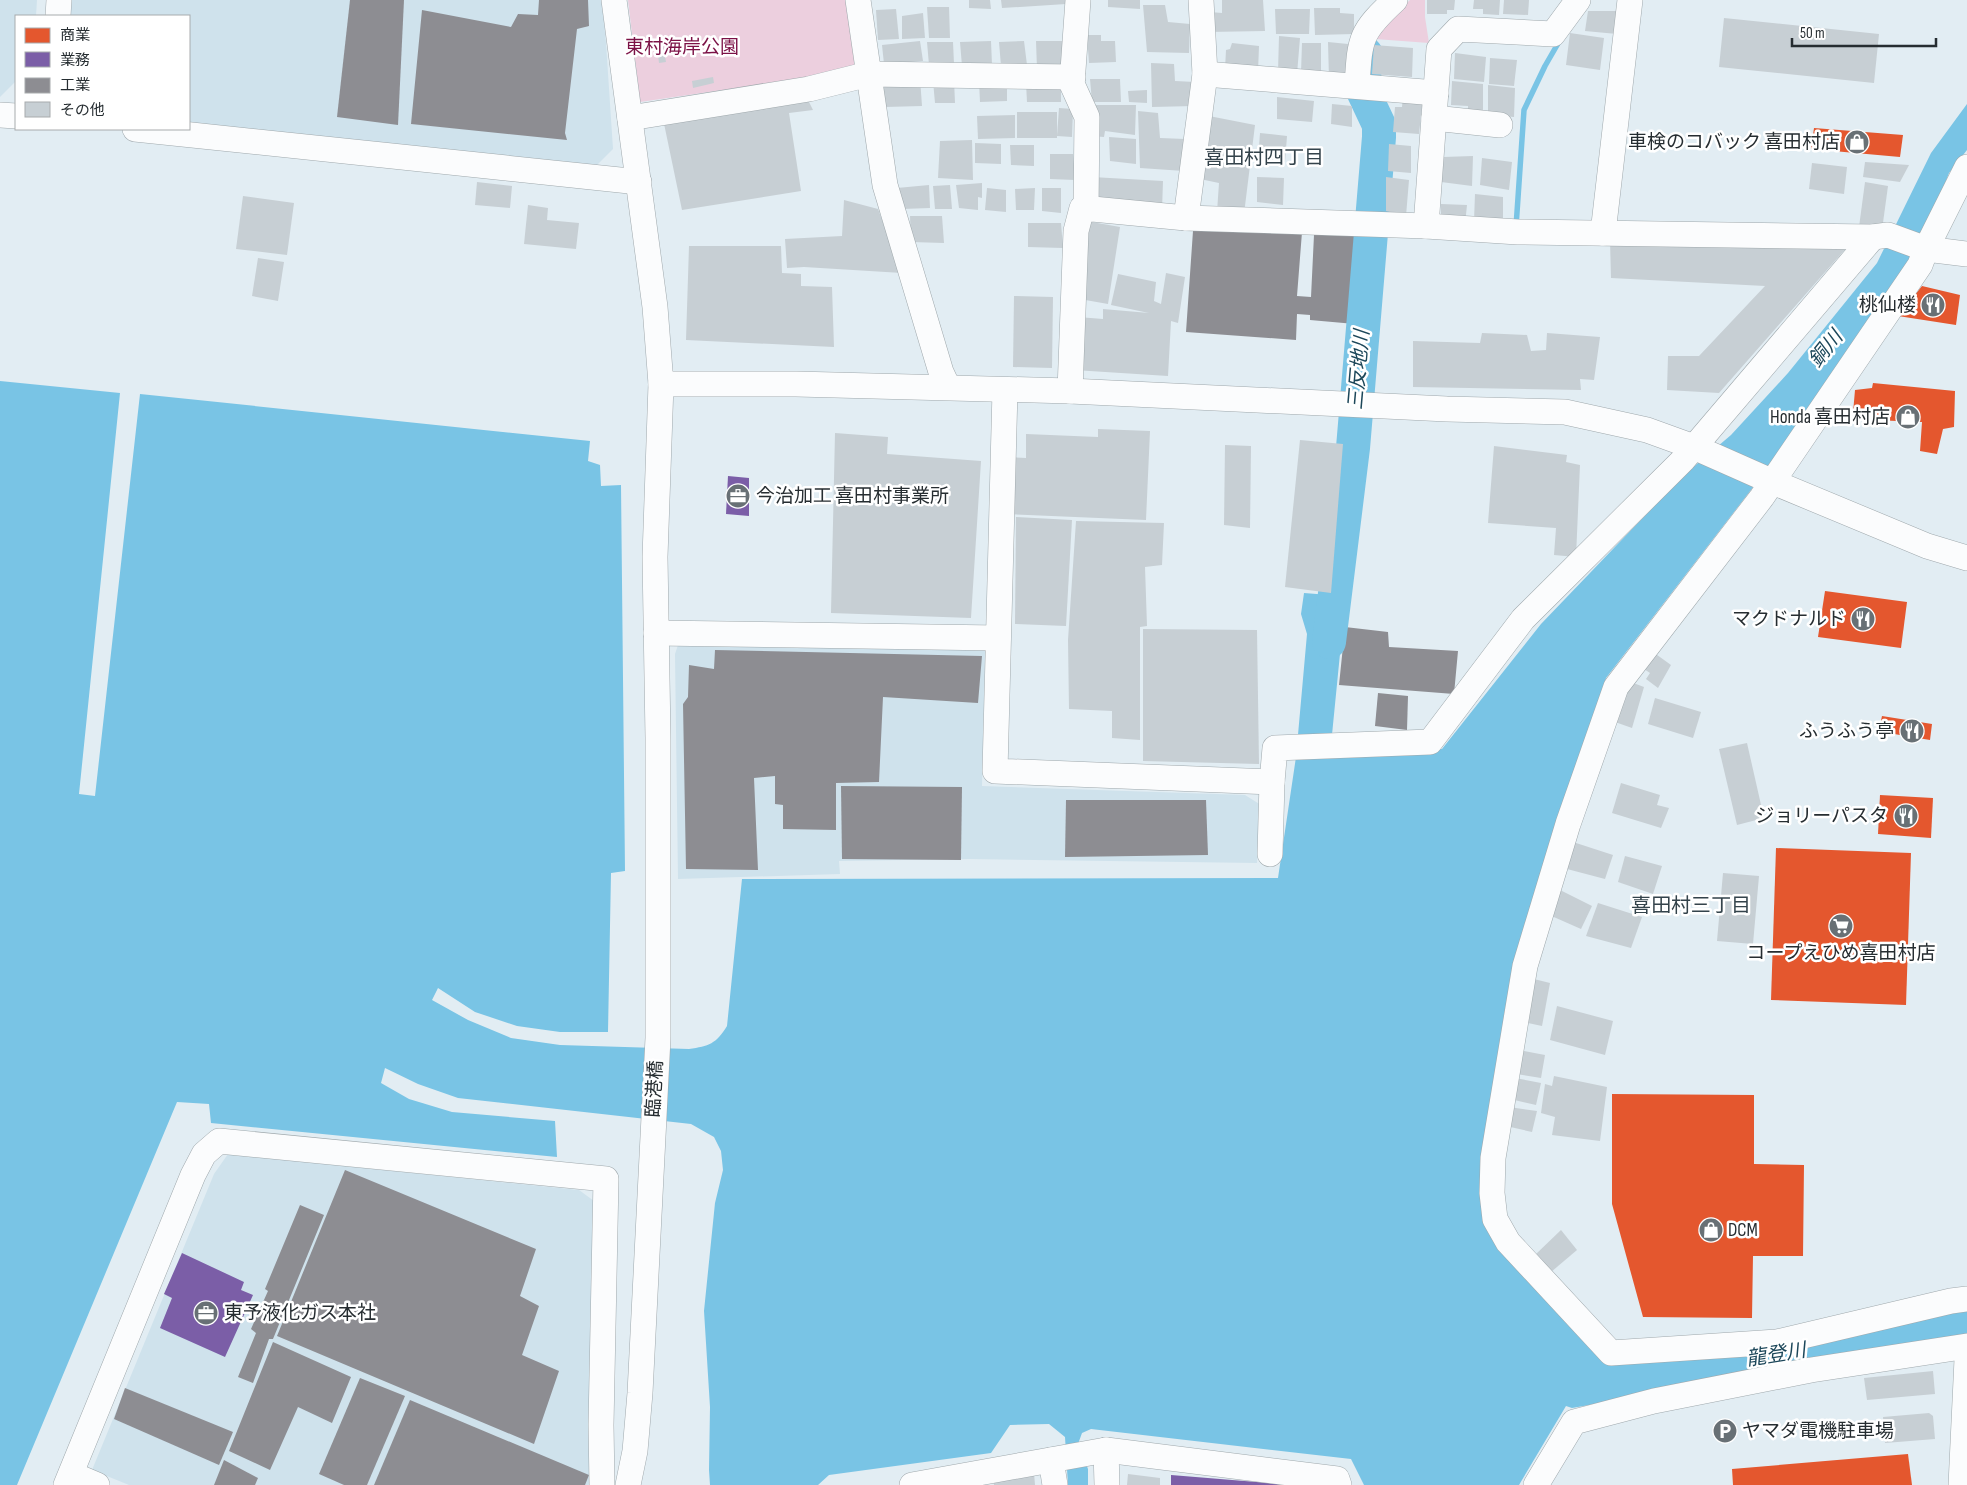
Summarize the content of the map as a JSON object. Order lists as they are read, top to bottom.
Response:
{
  "streets": {
    "street": ["臨港橋"]
  },
  "districts": ["喜田村四丁目", "喜田村三丁目"],
  "water": ["銅川", "三反地川", "龍登川"],
  "parks": ["東村海岸公園"],
  "places": {
    "shop": ["車検のコバック 喜田村店", "Honda 喜田村店", "DCM"],
    "restaurant": [
      "桃仙楼",
      "マクドナルド",
      "ふうふう亭",
      "ジョリーパスタ"
    ],
    "office": ["今治加工 喜田村事業所", "東予液化ガス本社"],
    "supermarket": ["コープえひめ喜田村店"],
    "parking": ["ヤマダ電機駐車場"]
  },
  "legend": [
    "商業",
    "業務",
    "工業",
    "その他"
  ],
  "scale_bar": "50 m"
}
